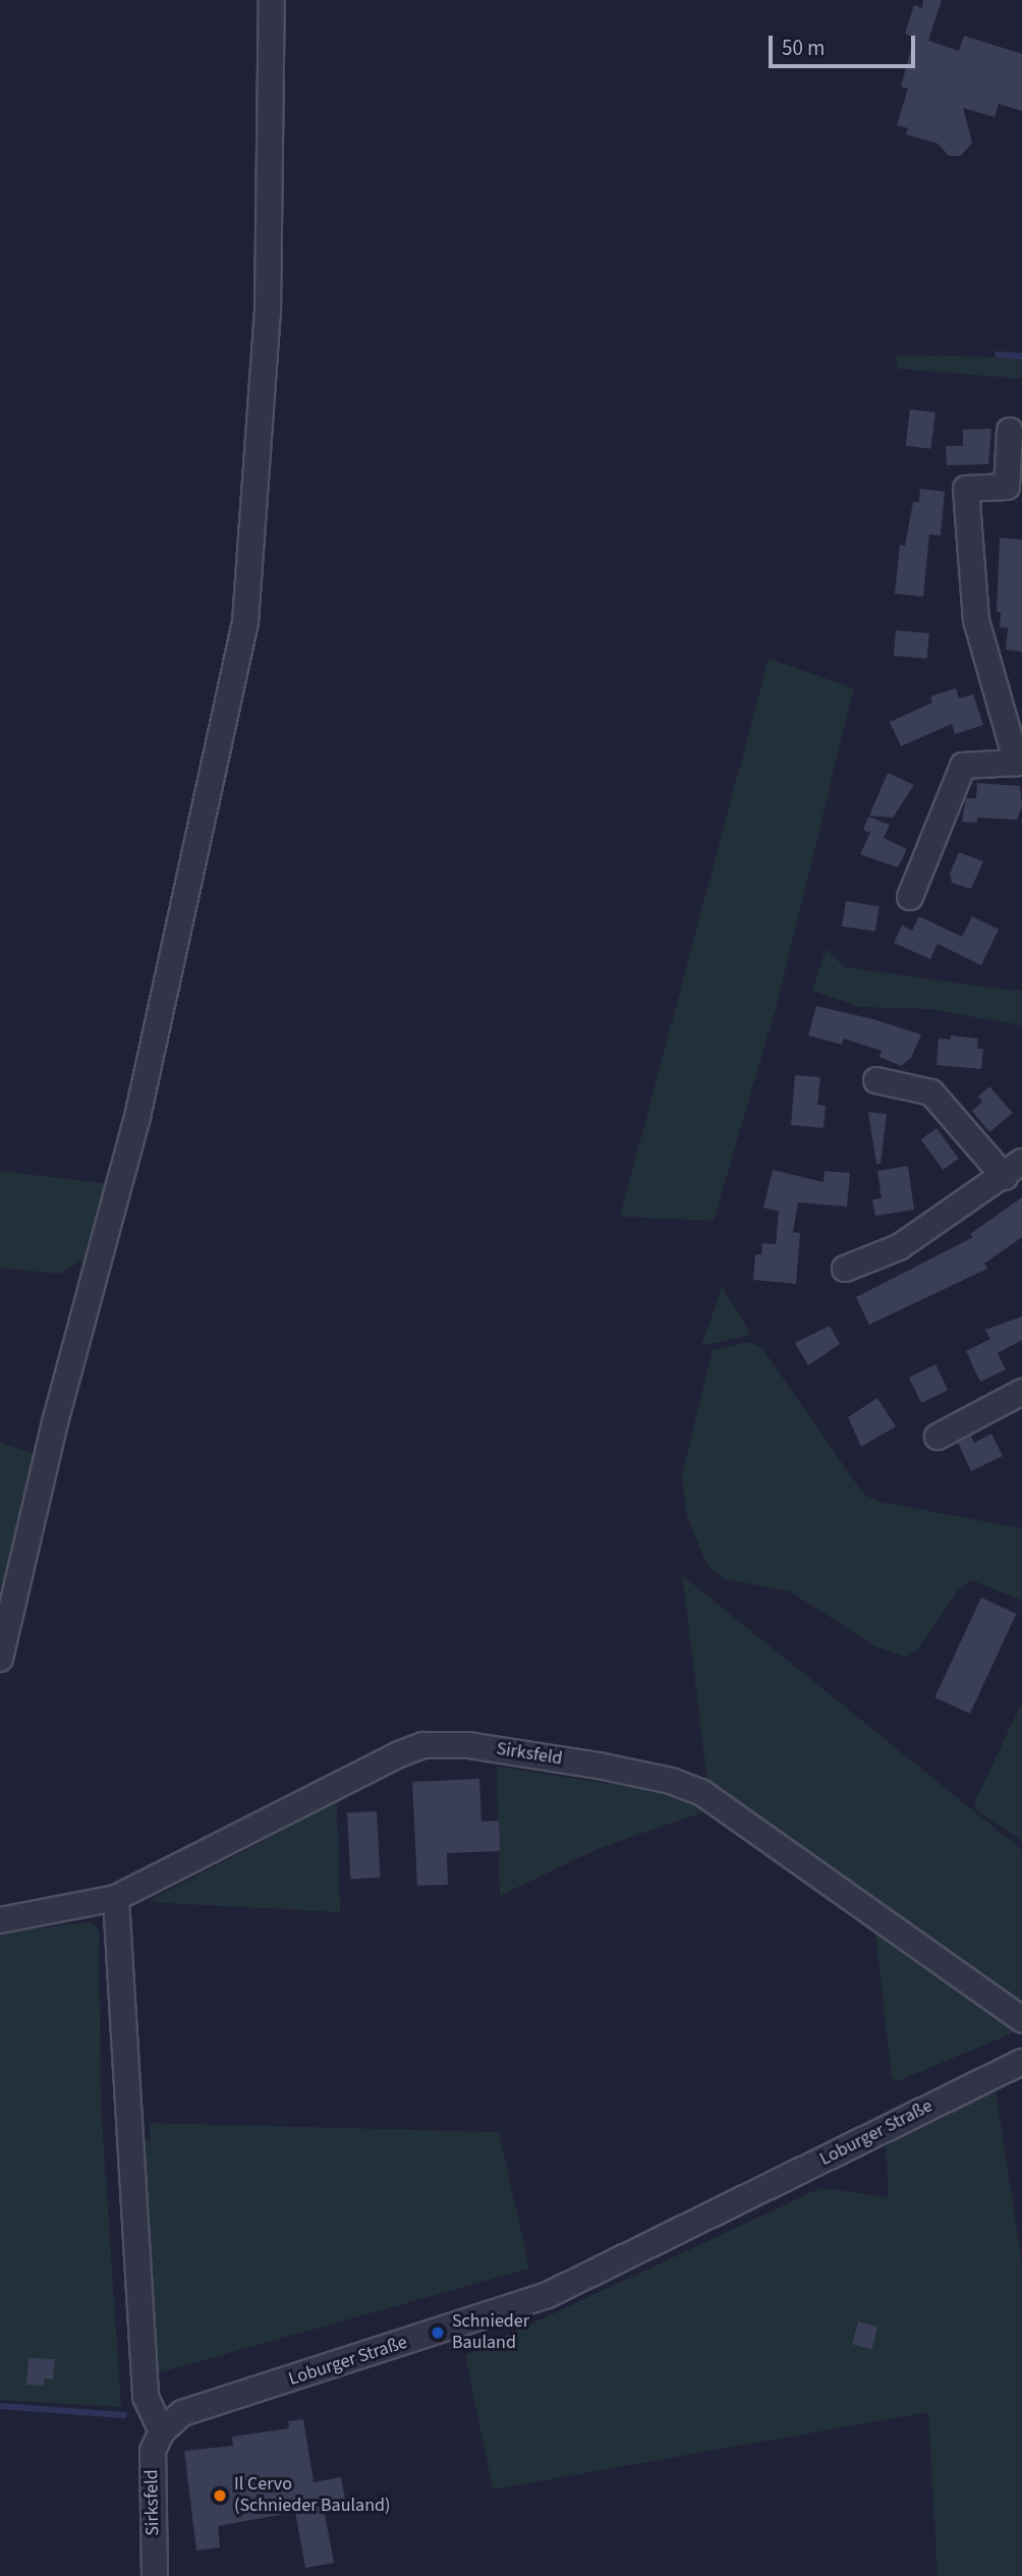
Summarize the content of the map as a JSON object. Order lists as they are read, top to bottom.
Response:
{
  "streets": {
    "street": ["Sirksfeld", "Loburger Straße"]
  },
  "crossings": [
    ["Sirksfeld", "Loburger Straße"]
  ],
  "places": ["Schnieder Bauland", "Il Cervo (Schnieder Bauland)"],
  "scale_bar": "50 m"
}
